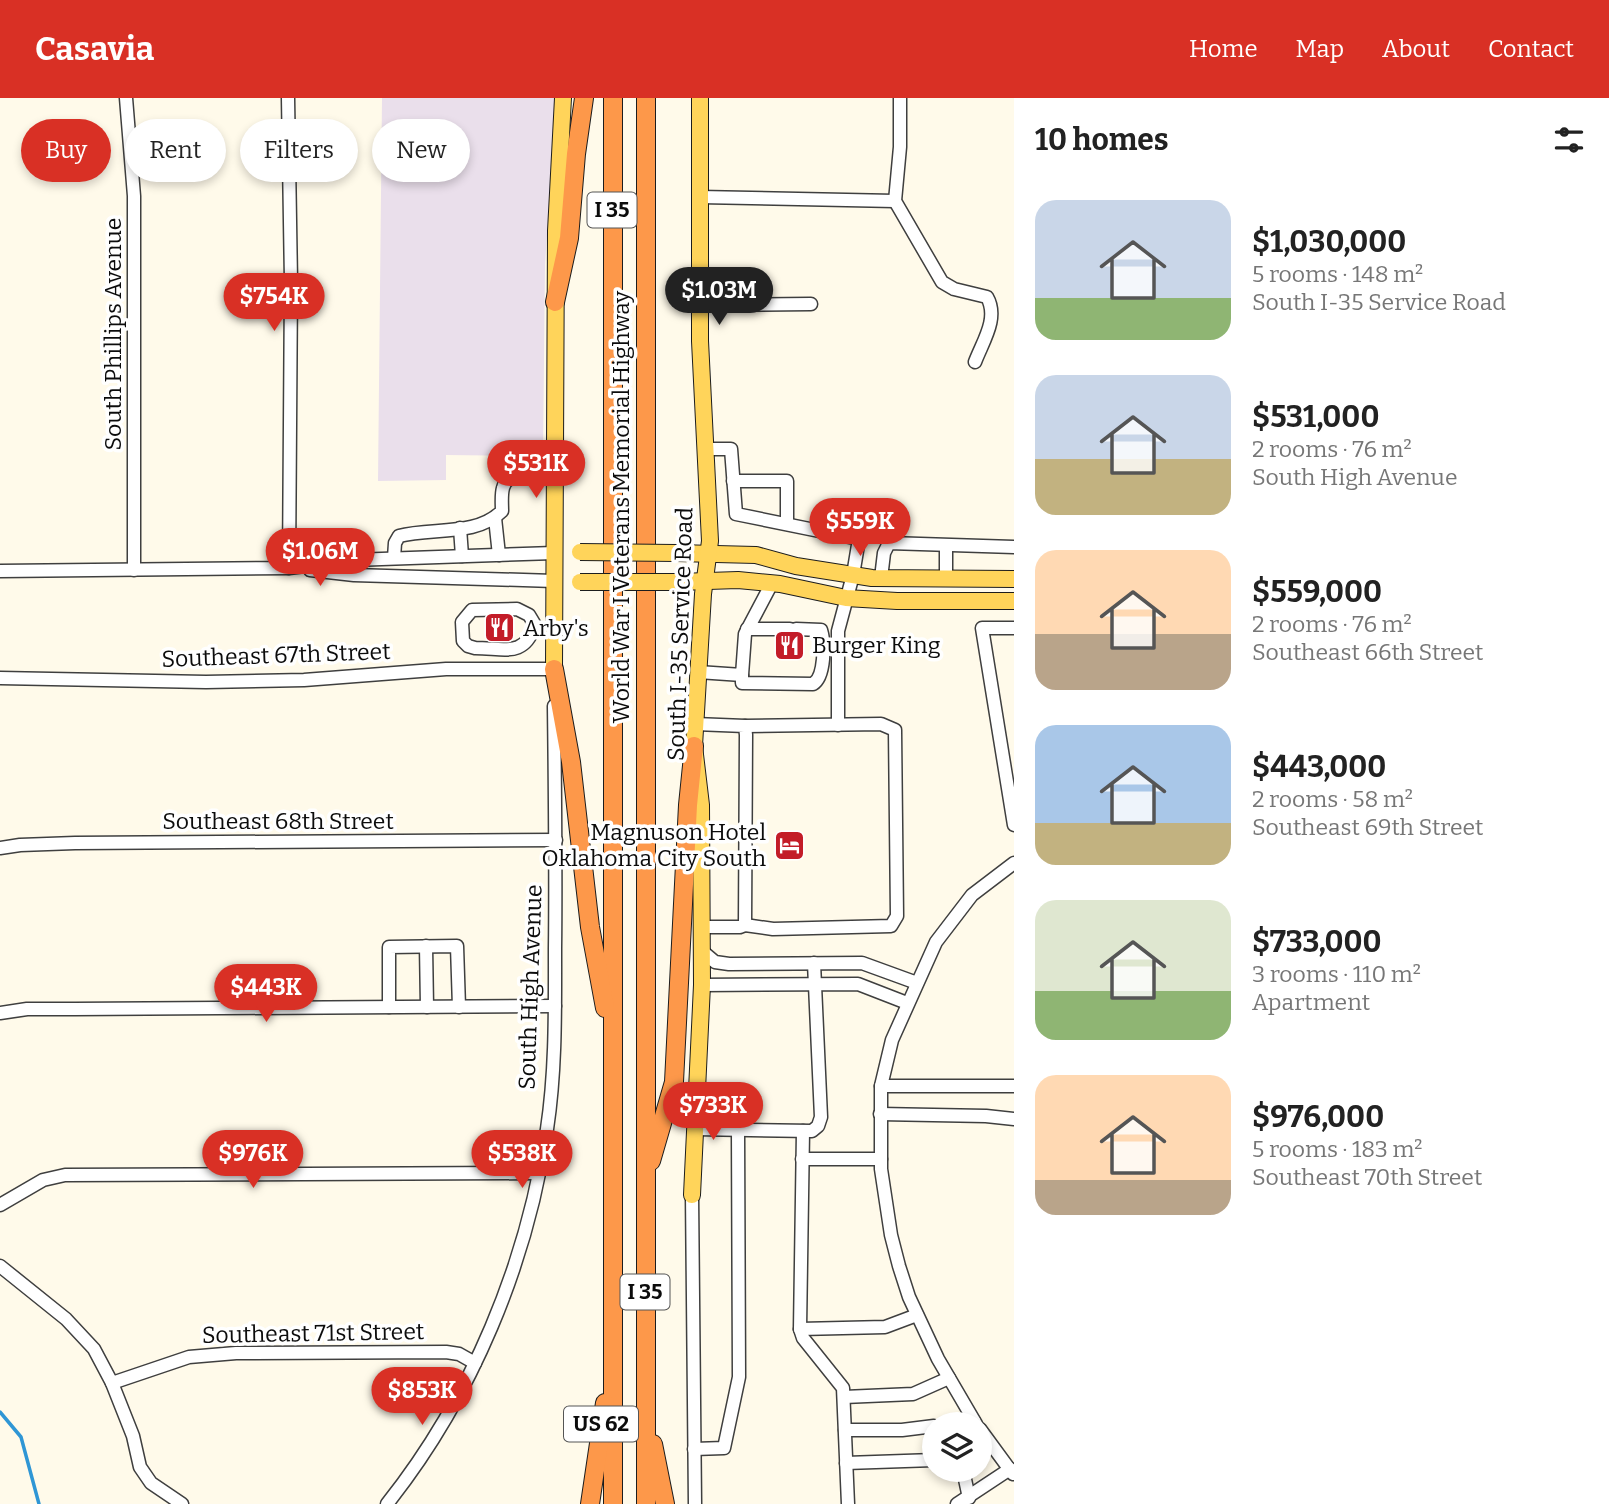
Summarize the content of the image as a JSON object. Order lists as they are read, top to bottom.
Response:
{
  "streets": {
    "highway": ["I 35", "World War I Veterans Memorial Highway", "US 62"],
    "main road": ["South I-35 Service Road", "South High Avenue"],
    "street": [
      "South Phillips Avenue",
      "Southeast 67th Street",
      "Southeast 68th Street",
      "Southeast 71st Street"
    ]
  },
  "crossings": [
    ["World War I Veterans Memorial Highway", "US 62"],
    ["Southeast 67th Street", "South High Avenue"],
    ["Southeast 68th Street", "South High Avenue"],
    ["South High Avenue", "Southeast 71st Street"]
  ],
  "places": {
    "restaurant": ["Arby's", "Burger King"],
    "hotel": ["Magnuson Hotel Oklahoma City South"]
  },
  "page": {
    "header": "Casavia",
    "nav": [
      "Home",
      "Map",
      "About",
      "Contact"
    ],
    "heading": "10 homes",
    "chip": [
      "Buy",
      "Rent",
      "Filters",
      "New"
    ],
    "list": [
      {
        "name": "$1,030,000",
        "note": "5 rooms · 148 m² · South I-35 Service Road"
      },
      {
        "name": "$531,000",
        "note": "2 rooms · 76 m² · South High Avenue"
      },
      {
        "name": "$559,000",
        "note": "2 rooms · 76 m² · Southeast 66th Street"
      },
      {
        "name": "$443,000",
        "note": "2 rooms · 58 m² · Southeast 69th Street"
      },
      {
        "name": "$733,000",
        "note": "3 rooms · 110 m² · Apartment"
      },
      {
        "name": "$976,000",
        "note": "5 rooms · 183 m² · Southeast 70th Street"
      }
    ],
    "price": [
      "$1.03M",
      "$754K",
      "$531K",
      "$559K",
      "$1.06M",
      "$443K",
      "$733K",
      "$976K",
      "$538K",
      "$853K"
    ]
  }
}
